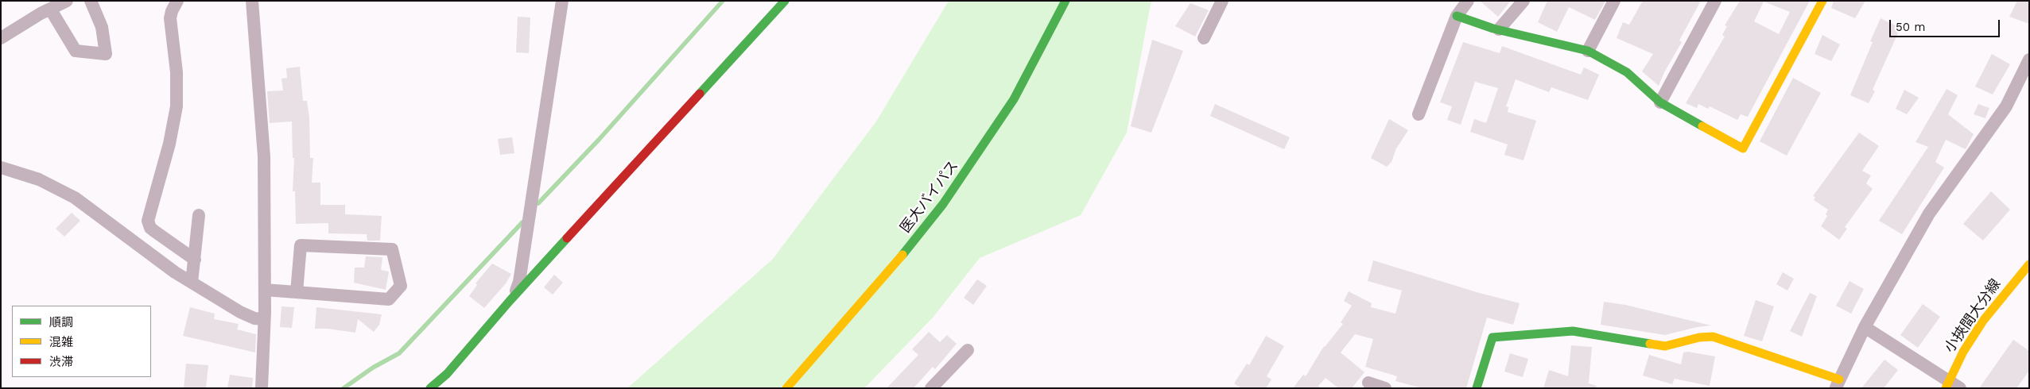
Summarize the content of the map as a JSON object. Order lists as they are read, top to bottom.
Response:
{
  "streets": {
    "street": ["医大バイパス", "小挾間大分線"]
  },
  "legend": ["順調", "混雑", "渋滞"],
  "scale_bar": "50 m"
}
